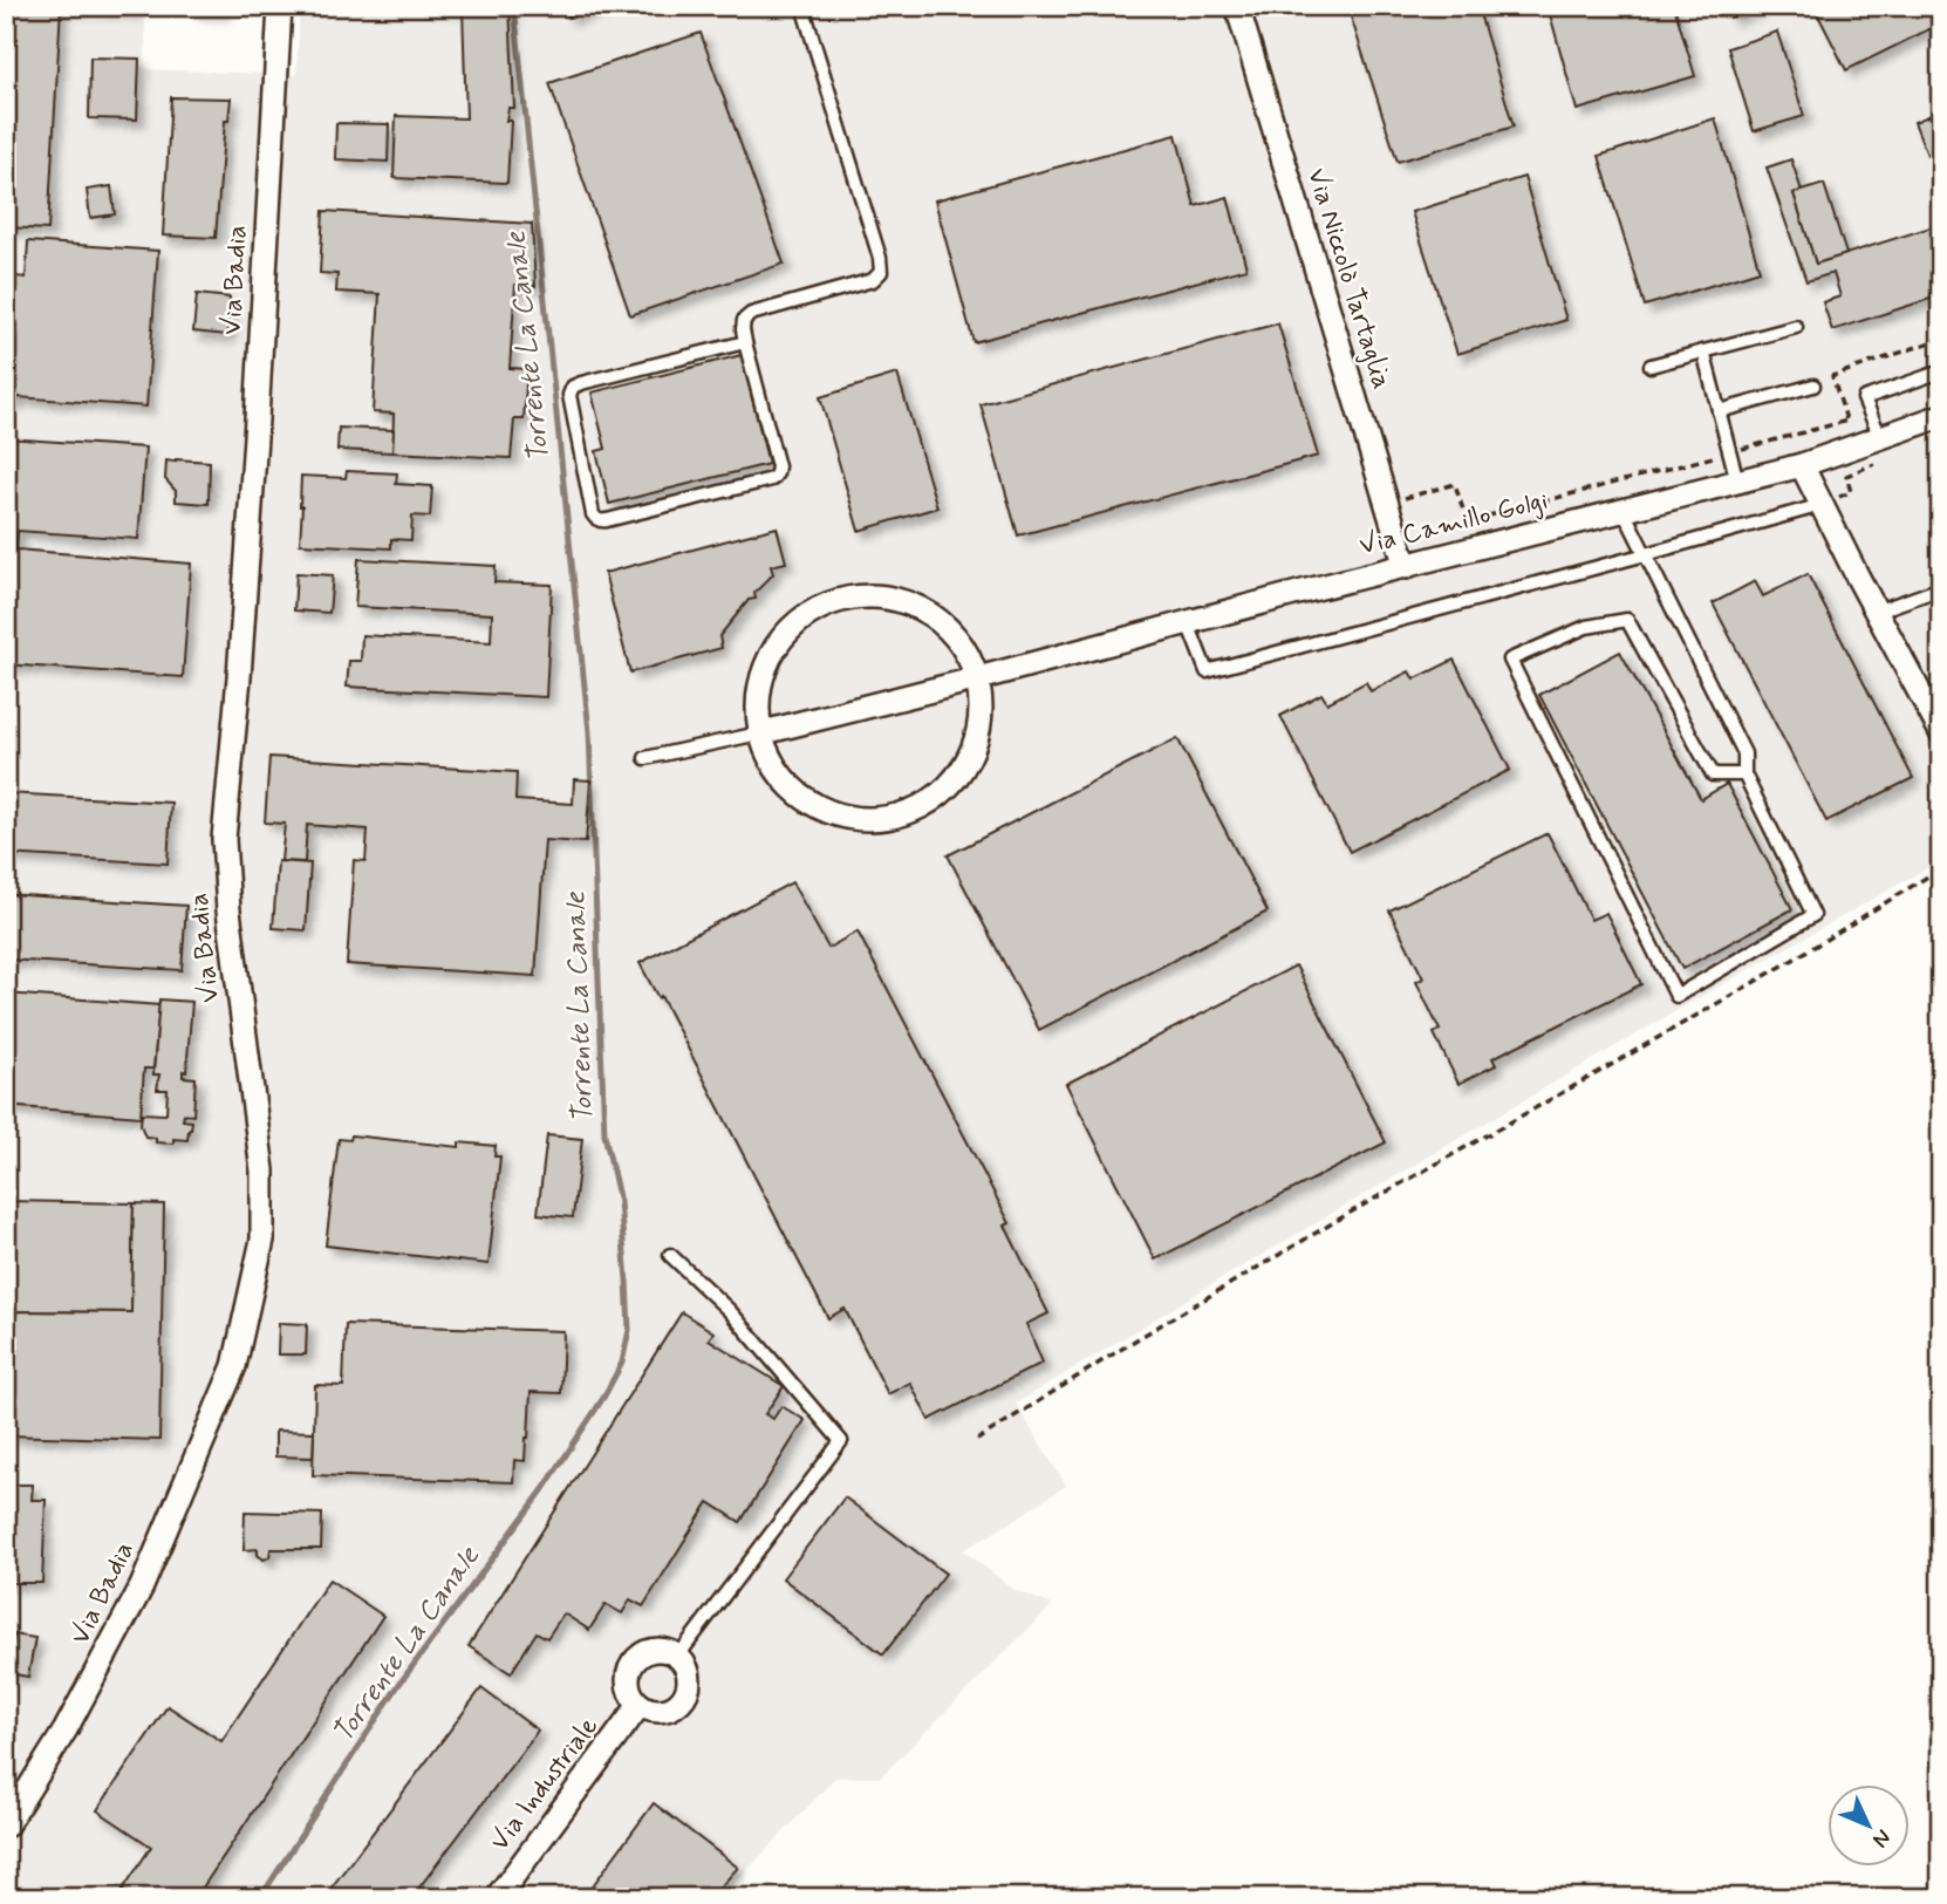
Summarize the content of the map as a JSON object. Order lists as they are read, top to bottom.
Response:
{
  "streets": {
    "street": [
      "Via Niccolò Tartaglia",
      "Via Badia",
      "Via Camillo Golgi",
      "Via Industriale"
    ]
  },
  "crossings": [
    ["Via Niccolò Tartaglia", "Via Camillo Golgi"]
  ],
  "water": ["Torrente La Canale"],
  "north": "bottom right"
}
